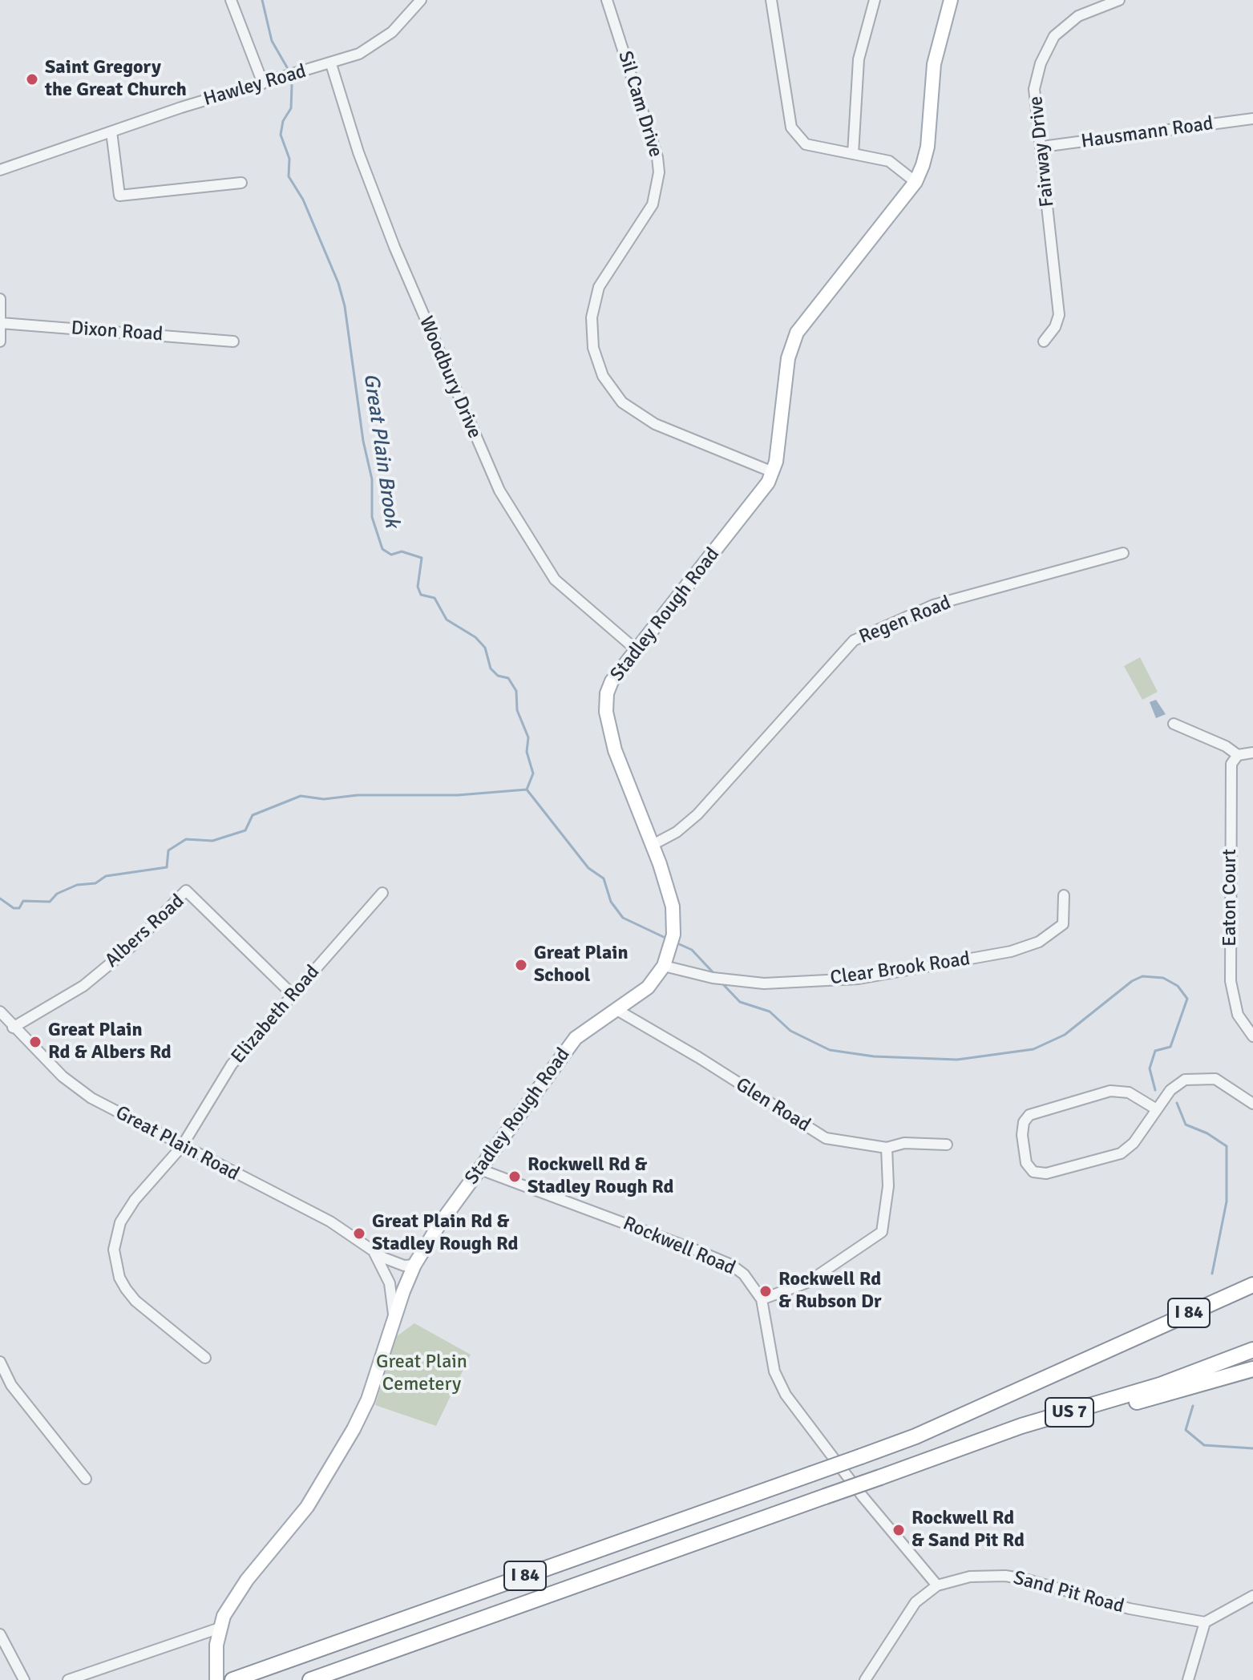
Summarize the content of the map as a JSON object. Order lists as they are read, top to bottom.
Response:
{
  "streets": {
    "highway": ["I 84", "US 7"],
    "main road": ["Stadley Rough Road", "Great Plain Road"],
    "street": [
      "Hawley Road",
      "Sil Cam Drive",
      "Hausmann Road",
      "Fairway Drive",
      "Dixon Road",
      "Woodbury Drive",
      "Regen Road",
      "Eaton Court",
      "Albers Road",
      "Clear Brook Road",
      "Elizabeth Road",
      "Glen Road",
      "Rockwell Road",
      "Sand Pit Road"
    ]
  },
  "crossings": [
    ["Hawley Road", "Woodbury Drive"],
    ["Sil Cam Drive", "Stadley Rough Road"],
    ["Hausmann Road", "Fairway Drive"],
    ["Woodbury Drive", "Stadley Rough Road"],
    ["Stadley Rough Road", "Regen Road"],
    ["Stadley Rough Road", "Clear Brook Road"],
    ["Stadley Rough Road", "Glen Road"],
    ["Stadley Rough Road", "Great Plain Road"],
    ["Stadley Rough Road", "Rockwell Road"],
    ["Albers Road", "Elizabeth Road"],
    ["Albers Road", "Great Plain Road"],
    ["Elizabeth Road", "Great Plain Road"],
    ["Rockwell Road", "Sand Pit Road"],
    ["I 84", "US 7"]
  ],
  "water": ["Great Plain Brook"],
  "parks": ["Great Plain Cemetery"],
  "places": [
    "Saint Gregory the Great Church",
    "Great Plain School",
    "Great Plain Rd & Albers Rd",
    "Rockwell Rd & Stadley Rough Rd",
    "Great Plain Rd & Stadley Rough Rd",
    "Rockwell Rd & Rubson Dr",
    "Rockwell Rd & Sand Pit Rd"
  ]
}
